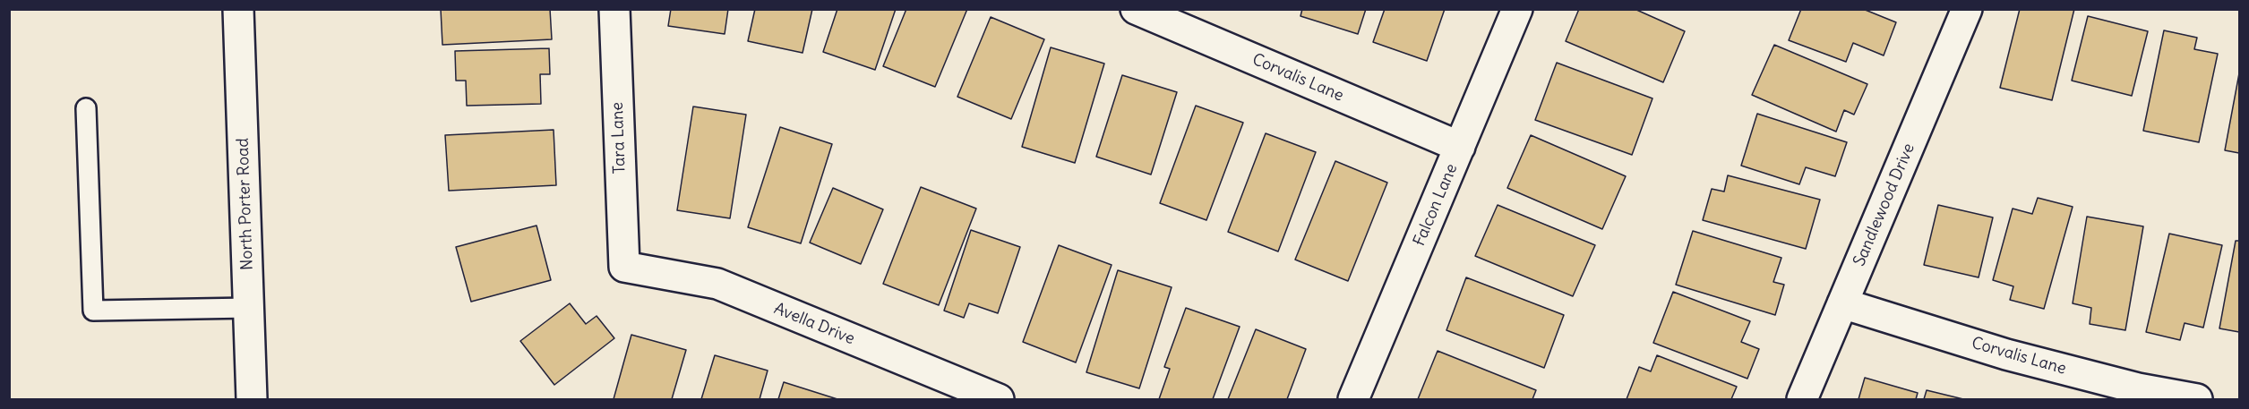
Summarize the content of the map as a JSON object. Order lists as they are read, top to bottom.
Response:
{
  "streets": {
    "street": [
      "Corvalis Lane",
      "Tara Lane",
      "North Porter Road",
      "Falcon Lane",
      "Sandlewood Drive",
      "Avella Drive"
    ]
  },
  "crossings": [
    ["Corvalis Lane", "Falcon Lane"],
    ["Corvalis Lane", "Sandlewood Drive"],
    ["Tara Lane", "Avella Drive"]
  ]
}
